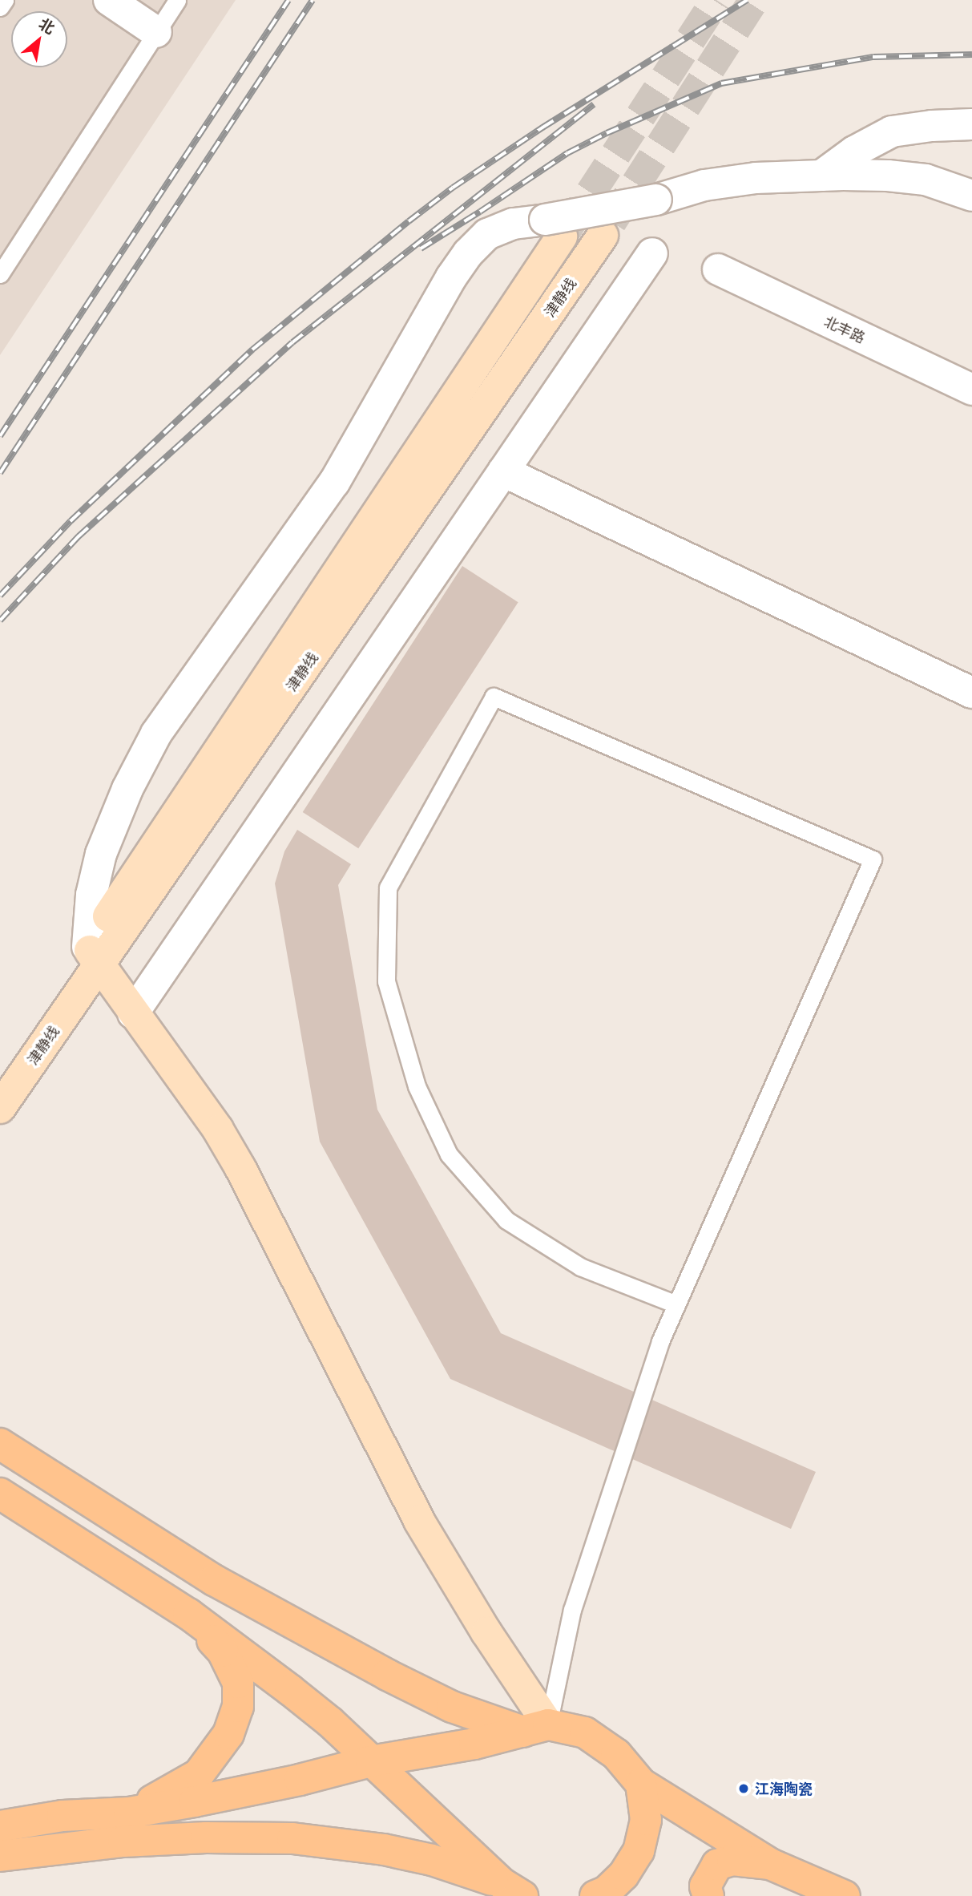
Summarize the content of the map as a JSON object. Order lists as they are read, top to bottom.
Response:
{
  "streets": {
    "main road": ["津静线"],
    "street": ["北丰路"]
  },
  "places": ["江海陶瓷"],
  "north": "top right"
}
